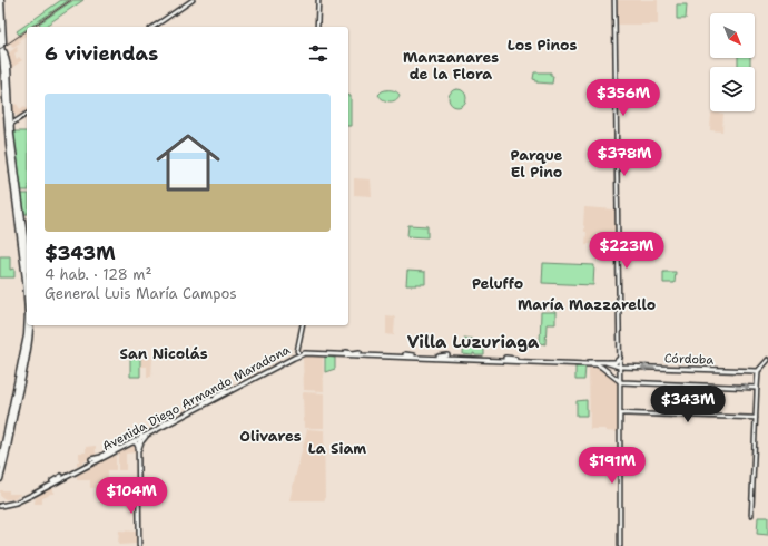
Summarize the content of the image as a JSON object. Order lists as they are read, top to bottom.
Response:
{
  "streets": {
    "main road": ["Córdoba", "Avenida Diego Armando Maradona"]
  },
  "crossings": [
    ["Córdoba", "Avenida Diego Armando Maradona"]
  ],
  "districts": [
    "Los Pinos",
    "Manzanares de la Flora",
    "Parque El Pino",
    "Peluffo",
    "María Mazzarello",
    "Villa Luzuriaga",
    "San Nicolás",
    "Olivares",
    "La Siam"
  ],
  "north": "bottom right",
  "page": {
    "heading": "6 viviendas",
    "price": [
      "$356M",
      "$378M",
      "$223M",
      "$343M",
      "$191M",
      "$104M"
    ],
    "list": [
      {
        "name": "$343M",
        "note": "4 hab. · 128 m² · General Luis María Campos"
      }
    ]
  }
}
